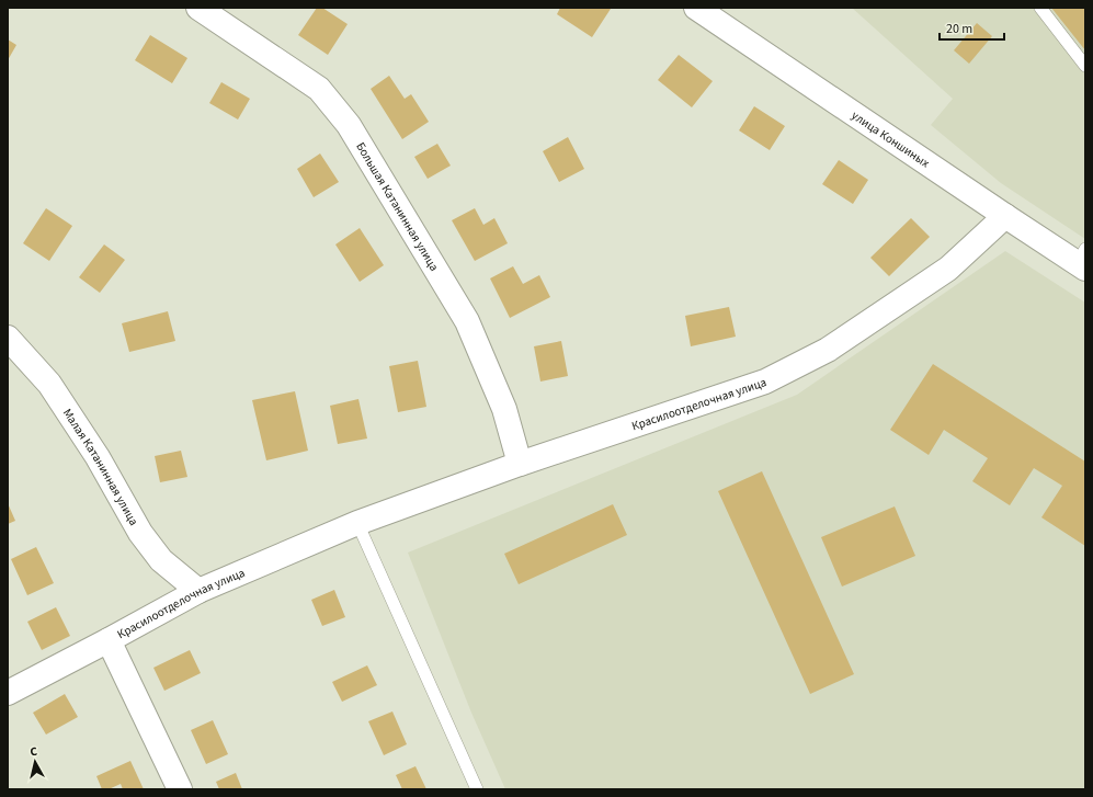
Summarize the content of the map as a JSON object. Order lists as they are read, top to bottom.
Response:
{
  "streets": {
    "street": [
      "улица Коншиных",
      "Большая Катанинная улица",
      "Красилоотделочная улица",
      "Малая Катанинная улица"
    ]
  },
  "crossings": [
    ["улица Коншиных", "Красилоотделочная улица"],
    ["Большая Катанинная улица", "Красилоотделочная улица"],
    ["Красилоотделочная улица", "Малая Катанинная улица"]
  ],
  "scale_bar": "20 m",
  "north": "top"
}
